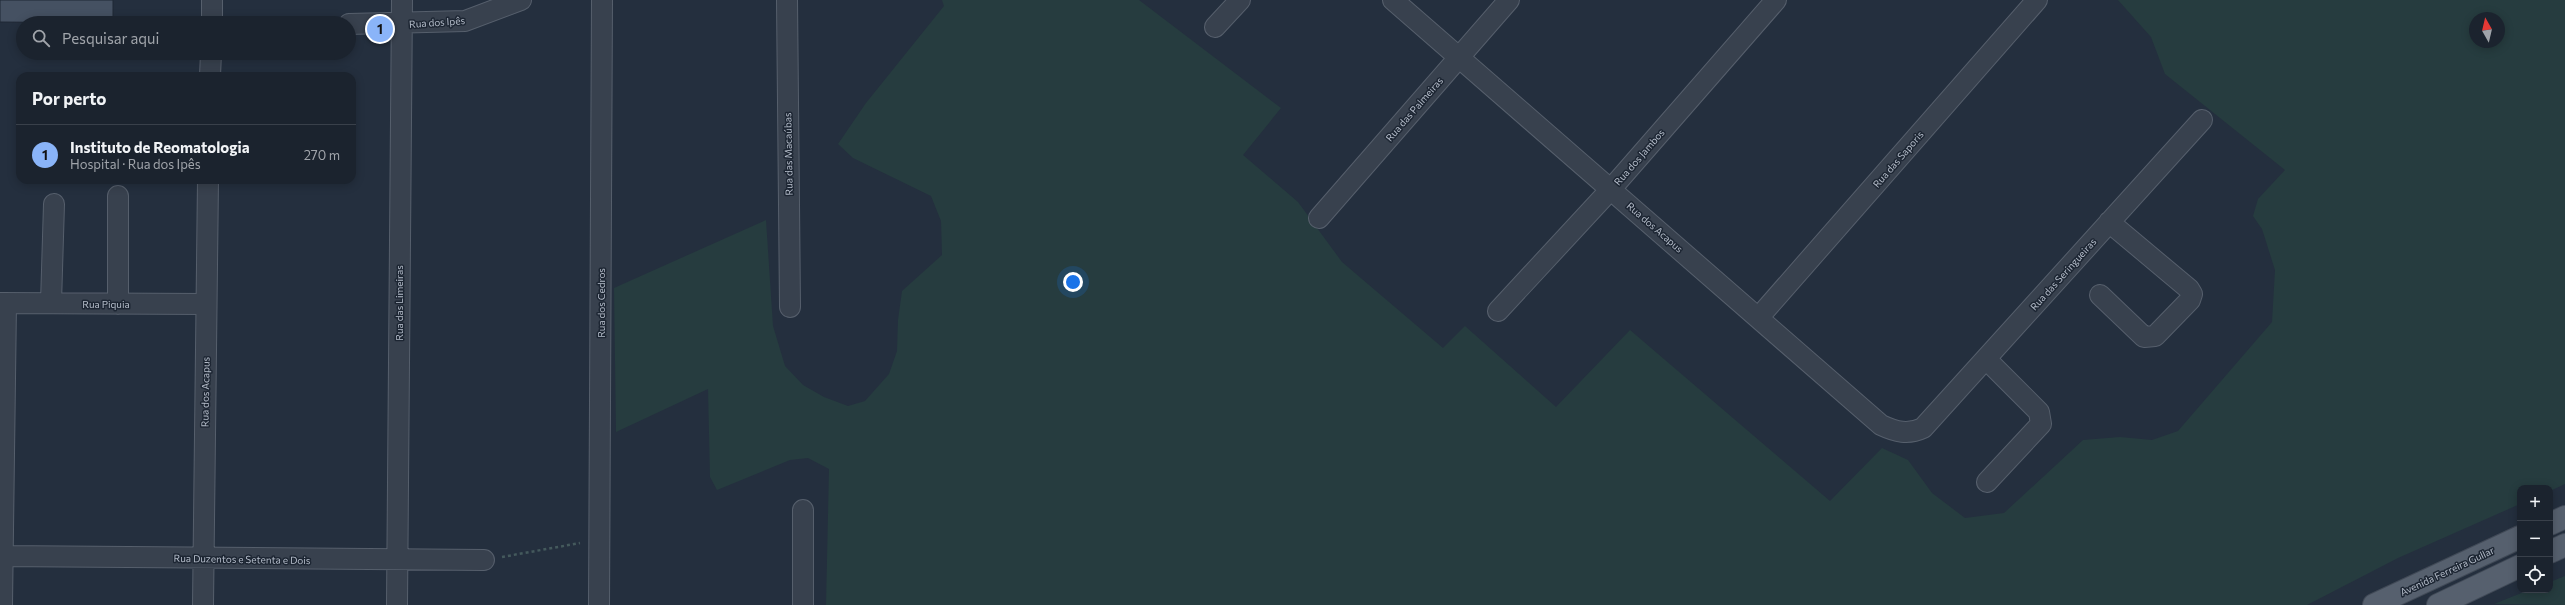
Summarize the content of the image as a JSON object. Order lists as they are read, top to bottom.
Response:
{
  "streets": {
    "main road": ["Avenida Ferreira Gullar"],
    "street": [
      "Rua dos Ipês",
      "Rua das Palmeiras",
      "Rua das Macaúbas",
      "Rua dos Jambos",
      "Rua das Saporis",
      "Rua dos Acapus",
      "Rua das Seringueiras",
      "Rua das Limeiras",
      "Rua dos Cedros",
      "Rua Piquia",
      "Rua Duzentos e Setenta e Dois"
    ]
  },
  "crossings": [
    ["Rua dos Ipês", "Rua das Limeiras"],
    ["Rua das Palmeiras", "Rua dos Acapus"],
    ["Rua dos Jambos", "Rua dos Acapus"],
    ["Rua das Saporis", "Rua dos Acapus"],
    ["Rua dos Acapus", "Rua das Seringueiras"],
    ["Rua dos Acapus", "Rua Piquia"],
    ["Rua dos Acapus", "Rua Duzentos e Setenta e Dois"],
    ["Rua das Limeiras", "Rua Duzentos e Setenta e Dois"]
  ],
  "north": "top",
  "page": {
    "pins": "1",
    "search": "Pesquisar aqui",
    "heading": "Por perto",
    "list": [
      {
        "mark": "1",
        "name": "Instituto de Reomatologia",
        "note": "Hospital · Rua dos Ipês",
        "value": "270 m"
      }
    ],
    "map_buttons": ["+", "−"]
  }
}
